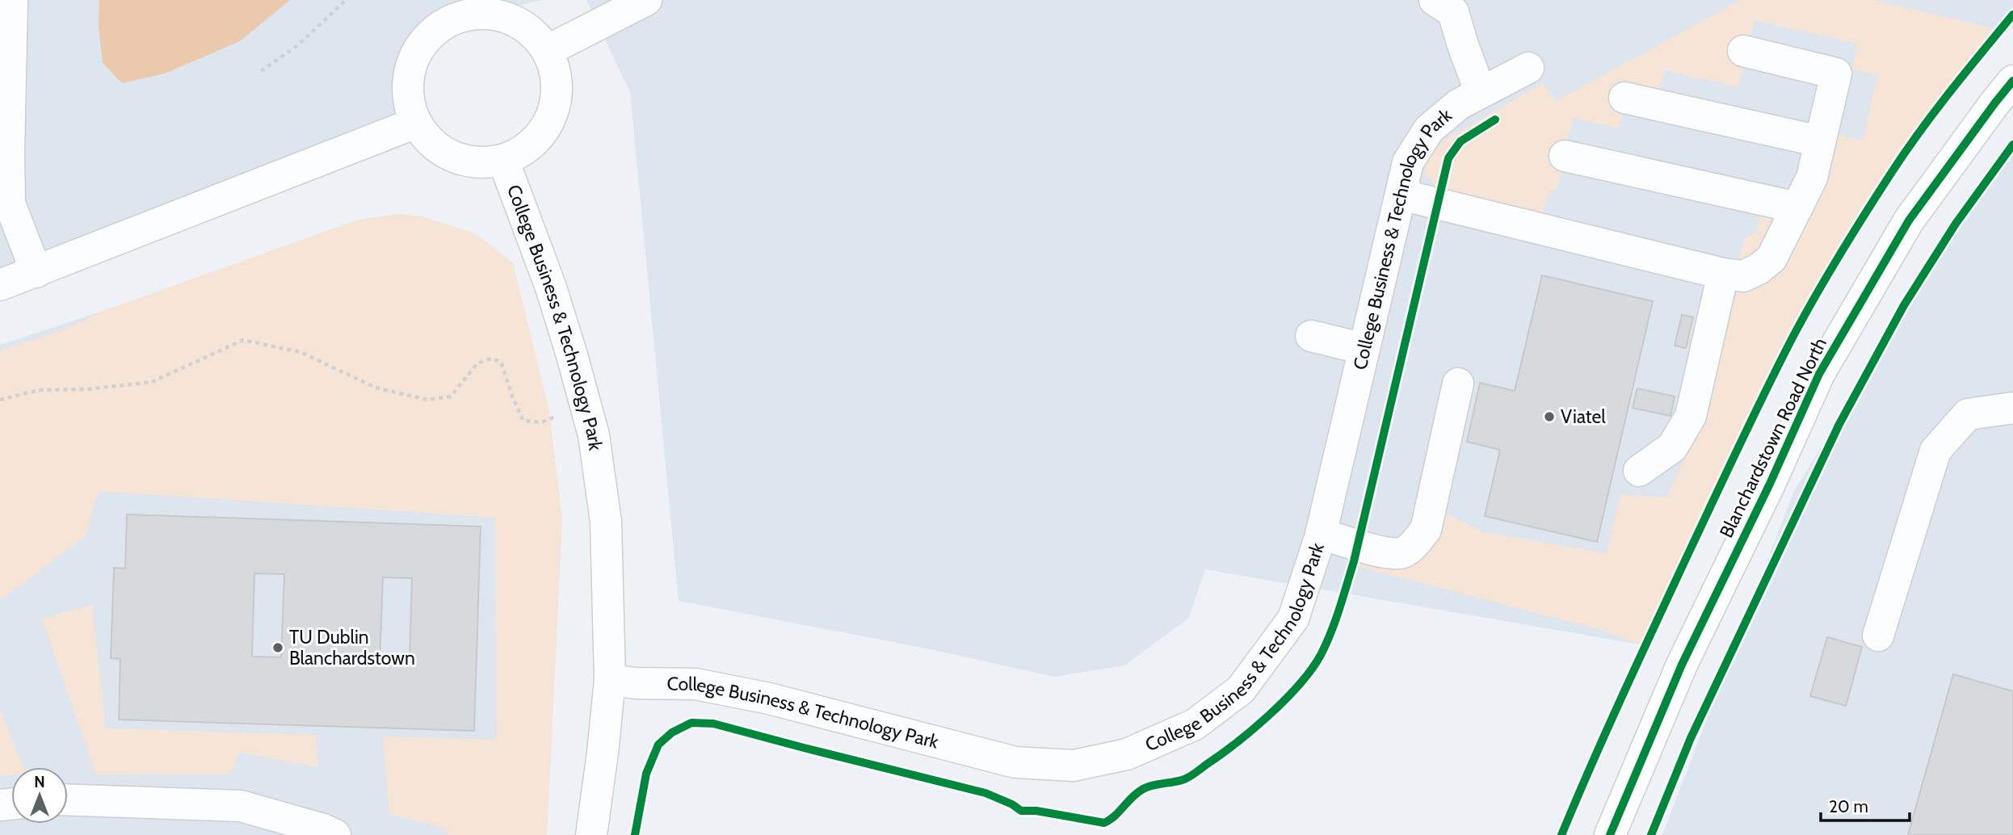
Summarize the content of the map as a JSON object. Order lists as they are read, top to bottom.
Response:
{
  "streets": {
    "main road": ["College Business & Technology Park", "Blanchardstown Road North"]
  },
  "places": ["Viatel", "TU Dublin Blanchardstown"],
  "scale_bar": "20 m",
  "north": "top"
}
